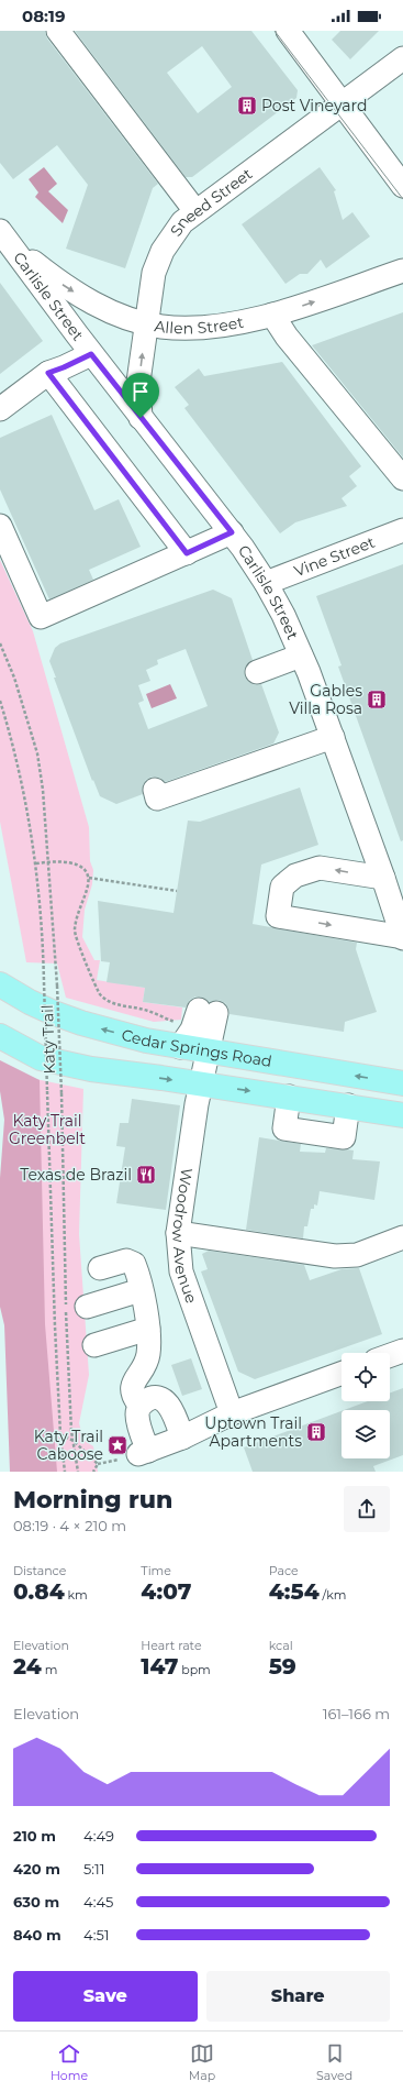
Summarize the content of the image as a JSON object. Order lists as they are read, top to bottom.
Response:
{
  "streets": {
    "main road": ["Cedar Springs Road"],
    "street": [
      "Sneed Street",
      "Carlisle Street",
      "Allen Street",
      "Vine Street",
      "Woodrow Avenue"
    ],
    "path": ["Katy Trail"]
  },
  "crossings": [
    ["Sneed Street", "Carlisle Street"],
    ["Sneed Street", "Allen Street"],
    ["Carlisle Street", "Allen Street"],
    ["Carlisle Street", "Vine Street"],
    ["Cedar Springs Road", "Woodrow Avenue"]
  ],
  "one_way": ["Allen Street"],
  "parks": ["Katy Trail Greenbelt"],
  "places": {
    "building": ["Post Vineyard", "Gables Villa Rosa", "Uptown Trail Apartments"],
    "restaurant": ["Texas de Brazil"],
    "place": ["Katy Trail Caboose"]
  },
  "page": {
    "status": "08:19",
    "heading": ["Morning run", "08:19 · 4 × 210 m"],
    "stats": [
      ["Distance", "0.84 km"],
      ["Time", "4:07"],
      ["Pace", "4:54 /km"],
      ["Elevation", "24 m"],
      ["Heart rate", "147 bpm"],
      ["kcal", "59"]
    ],
    "chart": ["Elevation", "161–166 m"],
    "list": [
      {
        "name": "210 m",
        "note": "4:49"
      },
      {
        "name": "420 m",
        "note": "5:11"
      },
      {
        "name": "630 m",
        "note": "4:45"
      },
      {
        "name": "840 m",
        "note": "4:51"
      }
    ],
    "buttons": ["Save", "Share"],
    "tabs": ["Home", "Map", "Saved"]
  }
}
